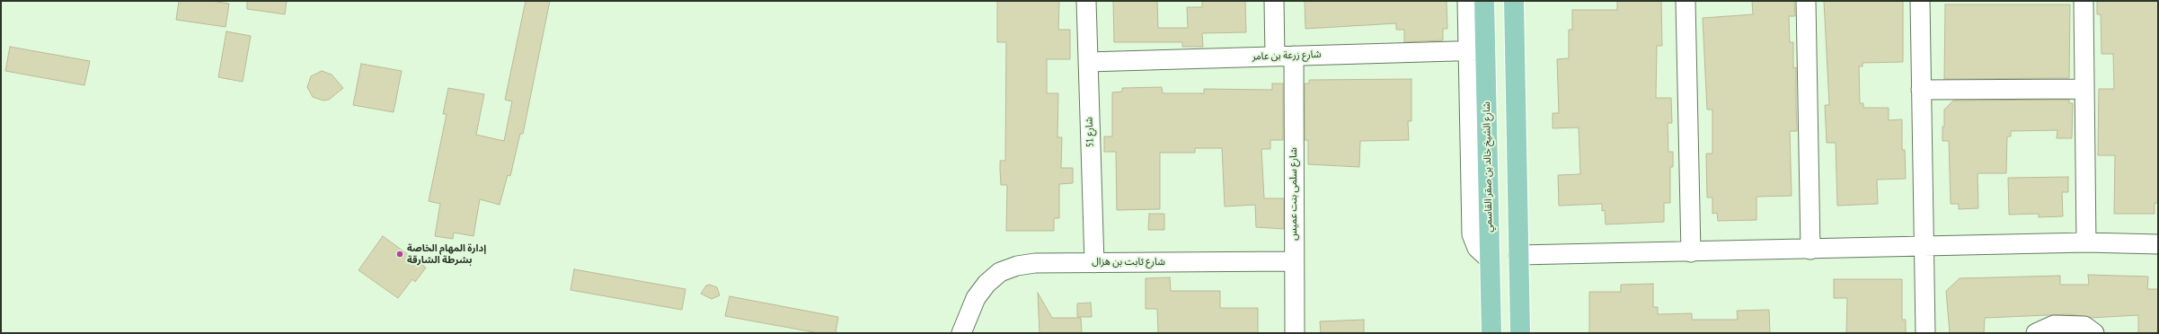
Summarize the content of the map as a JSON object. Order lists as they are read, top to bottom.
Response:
{
  "streets": {
    "main road": ["شارع الشيخ خالد بن صقر القاسمي"],
    "street": [
      "شارع زرعة بن عامر",
      "شارع 51",
      "شارع سلمى بنت عميس",
      "شارع ثابت بن هزال"
    ]
  },
  "crossings": [
    ["شارع زرعة بن عامر", "شارع 51"],
    ["شارع زرعة بن عامر", "شارع الشيخ خالد بن صقر القاسمي"],
    ["شارع زرعة بن عامر", "شارع سلمى بنت عميس"],
    ["شارع 51", "شارع ثابت بن هزال"],
    ["شارع سلمى بنت عميس", "شارع ثابت بن هزال"]
  ],
  "places": ["إدارة المهام الخاصة بشرطة الشارقة"]
}
